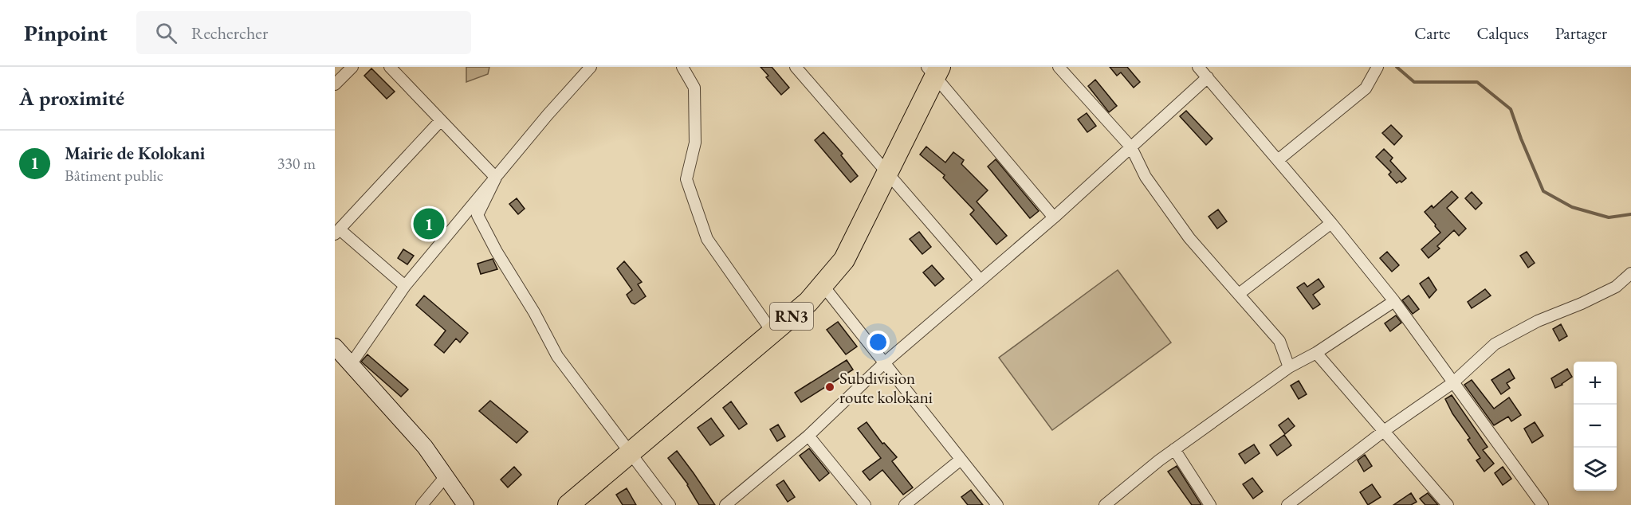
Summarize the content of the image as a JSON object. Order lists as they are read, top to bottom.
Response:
{
  "streets": {
    "highway": ["RN3"]
  },
  "places": ["Subdivision route kolokani"],
  "page": {
    "header": "Pinpoint",
    "search": "Rechercher",
    "nav": ["Carte", "Calques", "Partager"],
    "heading": "À proximité",
    "list": [
      {
        "mark": "1",
        "name": "Mairie de Kolokani",
        "note": "Bâtiment public",
        "value": "330 m"
      }
    ],
    "pins": "1",
    "map_buttons": ["+", "−"]
  }
}
